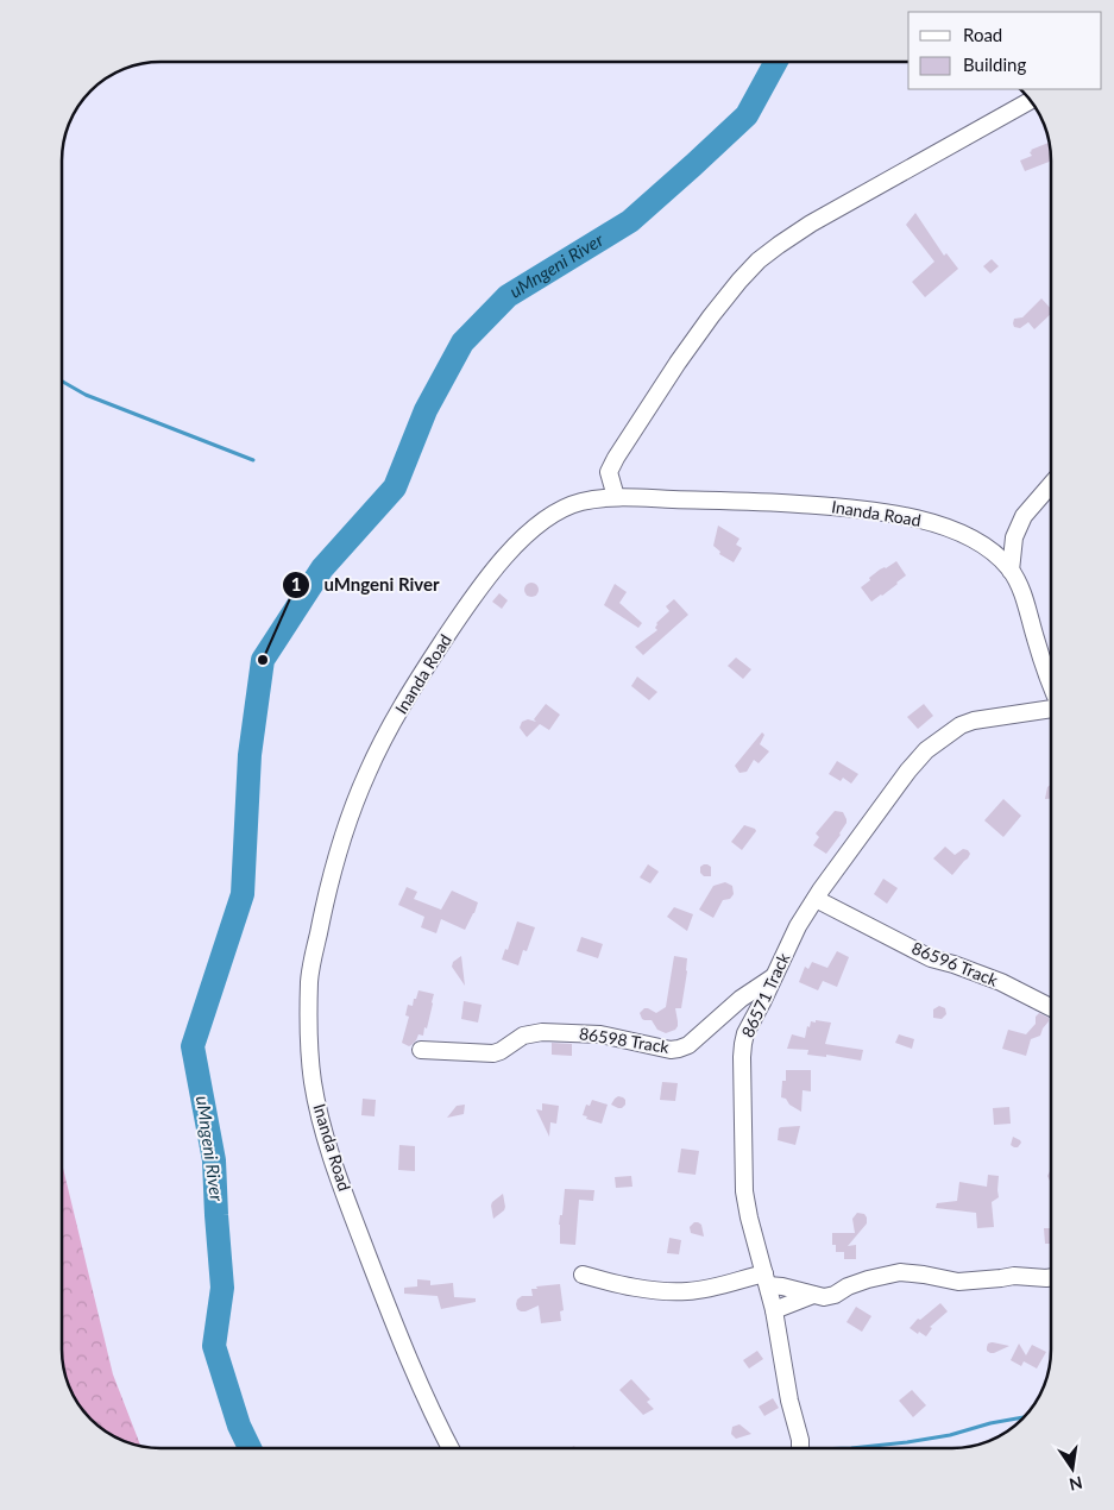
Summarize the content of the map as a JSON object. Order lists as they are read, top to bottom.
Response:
{
  "streets": {
    "street": [
      "Inanda Road",
      "86596 Track",
      "86571 Track",
      "86598 Track"
    ]
  },
  "crossings": [
    ["86596 Track", "86571 Track"],
    ["86571 Track", "86598 Track"]
  ],
  "water": ["uMngeni River"],
  "places": ["uMngeni River"],
  "legend": ["Road", "Building"],
  "north": "bottom"
}
